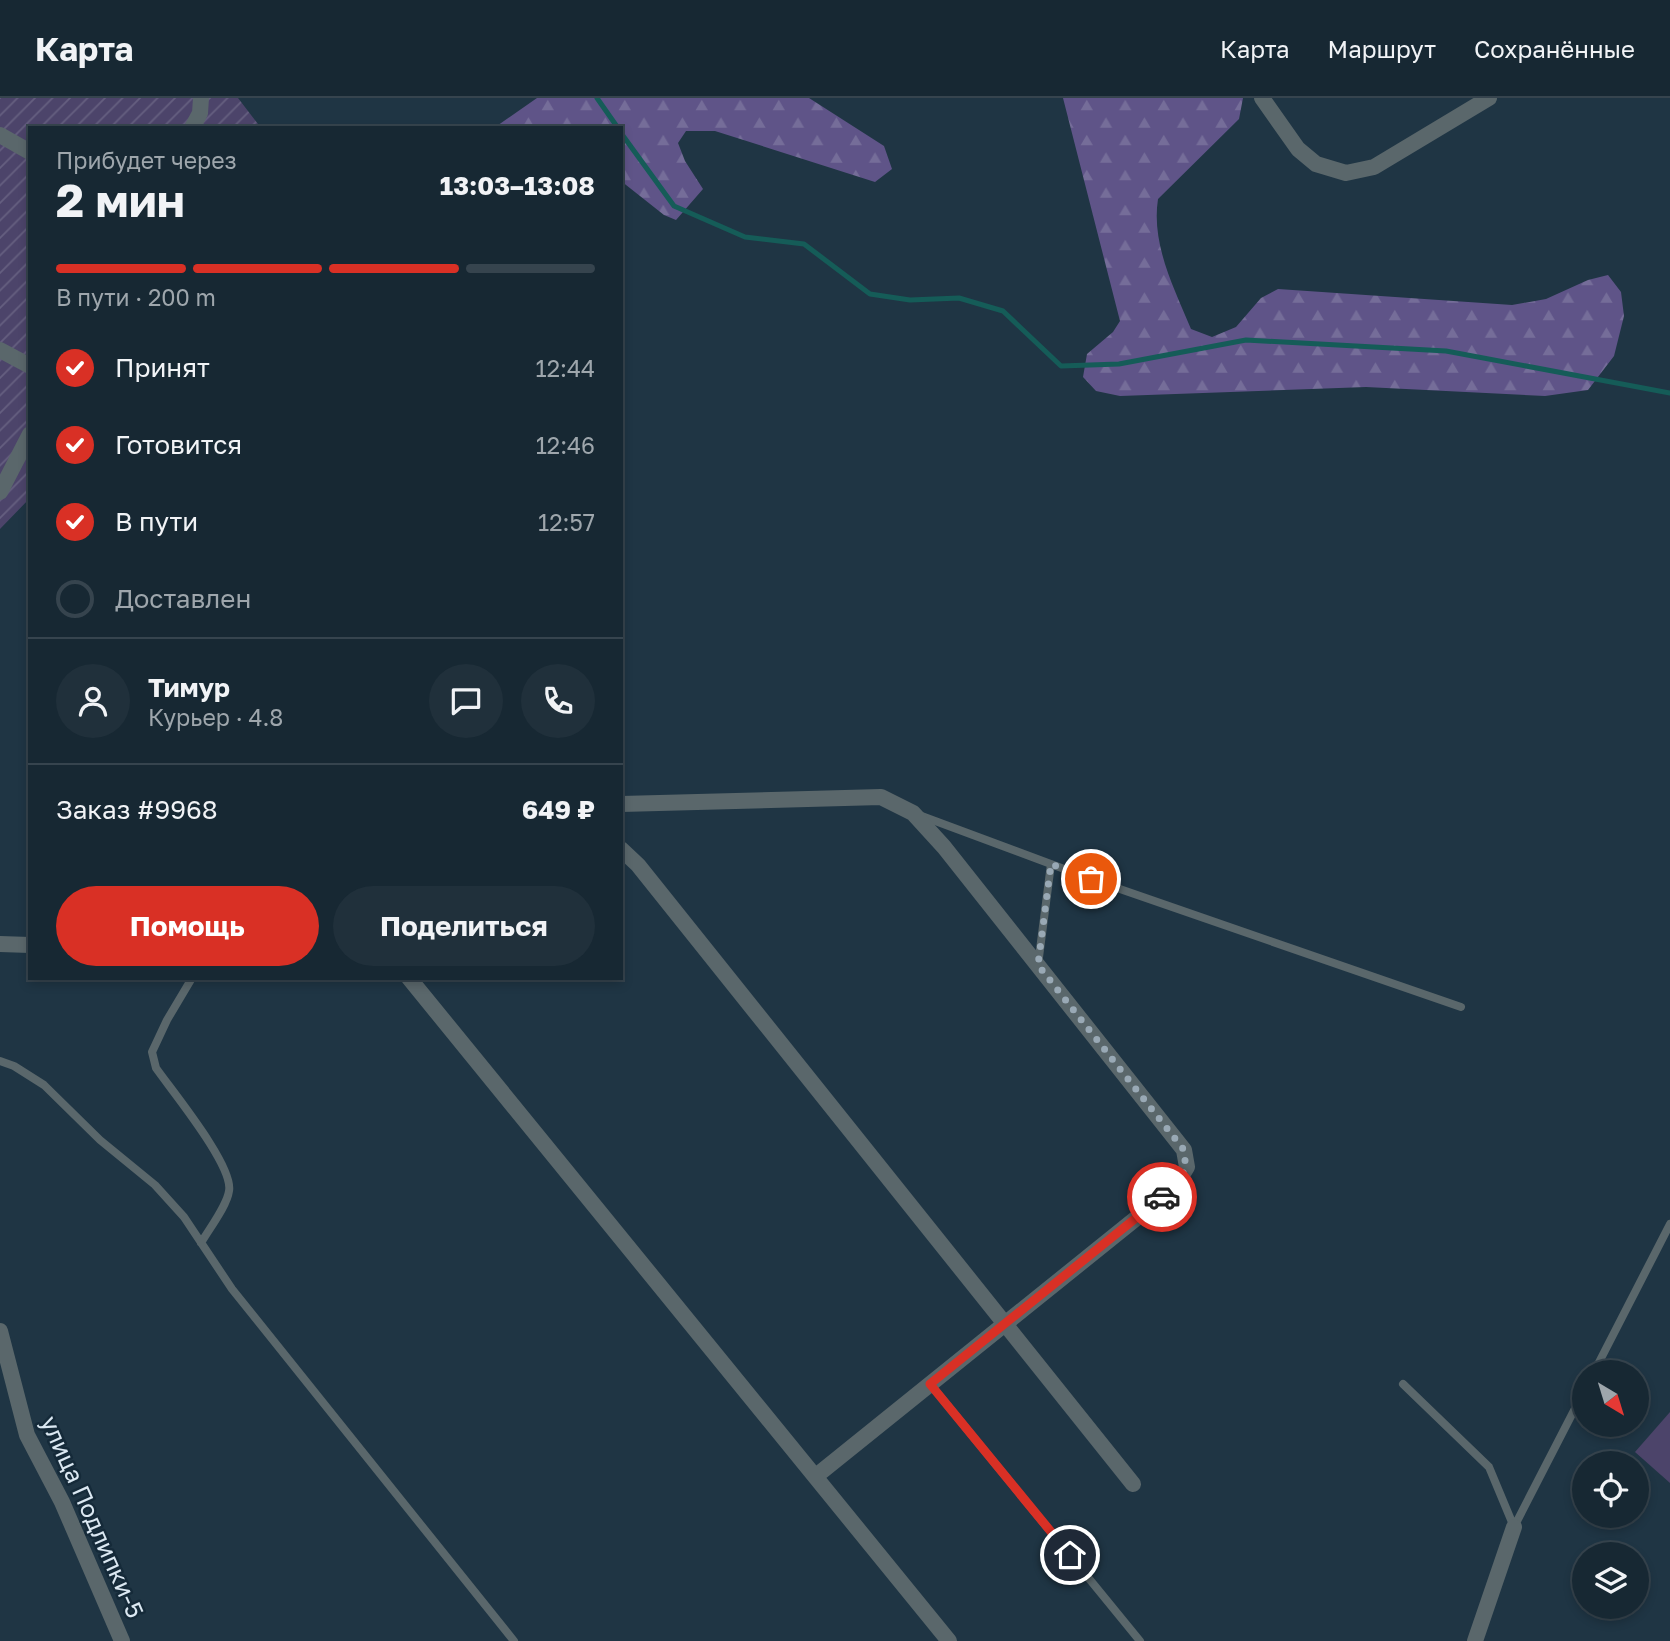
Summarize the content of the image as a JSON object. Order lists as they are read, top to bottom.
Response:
{
  "streets": {
    "street": ["улица Подлипки-5"]
  },
  "north": "bottom right",
  "page": {
    "header": "Карта",
    "nav": ["Карта", "Маршрут", "Сохранённые"],
    "heading": ["2 мин", "Прибудет через", "13:03–13:08"],
    "panel": [
      "Тимур",
      "Курьер · 4.8",
      "Заказ #9968",
      "649 ₽"
    ],
    "bar": "В пути · 200 m",
    "list": [
      ["Принят", "12:44"],
      ["Готовится", "12:46"],
      ["В пути", "12:57"],
      "Доставлен"
    ],
    "buttons": ["Помощь", "Поделиться"]
  }
}
